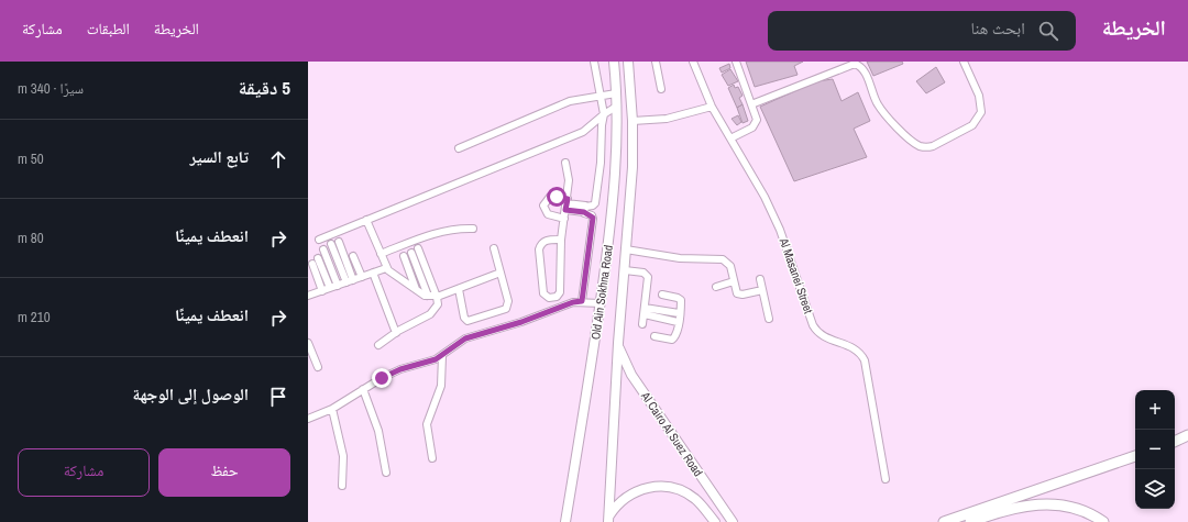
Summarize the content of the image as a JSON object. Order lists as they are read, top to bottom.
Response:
{
  "streets": {
    "main road": ["Old Ain Sokhna Road", "Al Cairo Al Suez Road"],
    "street": ["Al Masanei Street"]
  },
  "crossings": [
    ["Old Ain Sokhna Road", "Al Cairo Al Suez Road"]
  ],
  "page": {
    "header": "الخريطة",
    "search": "ابحث هنا",
    "nav": ["الخريطة", "الطبقات", "مشاركة"],
    "heading": ["5 دقيقة", "سيرًا · 340 m"],
    "list": [
      ["تابع السير", "50 m"],
      ["انعطف يمينًا", "80 m"],
      ["انعطف يمينًا", "210 m"],
      "الوصول إلى الوجهة"
    ],
    "map_buttons": ["+", "−"],
    "buttons": ["حفظ", "مشاركة"]
  }
}
